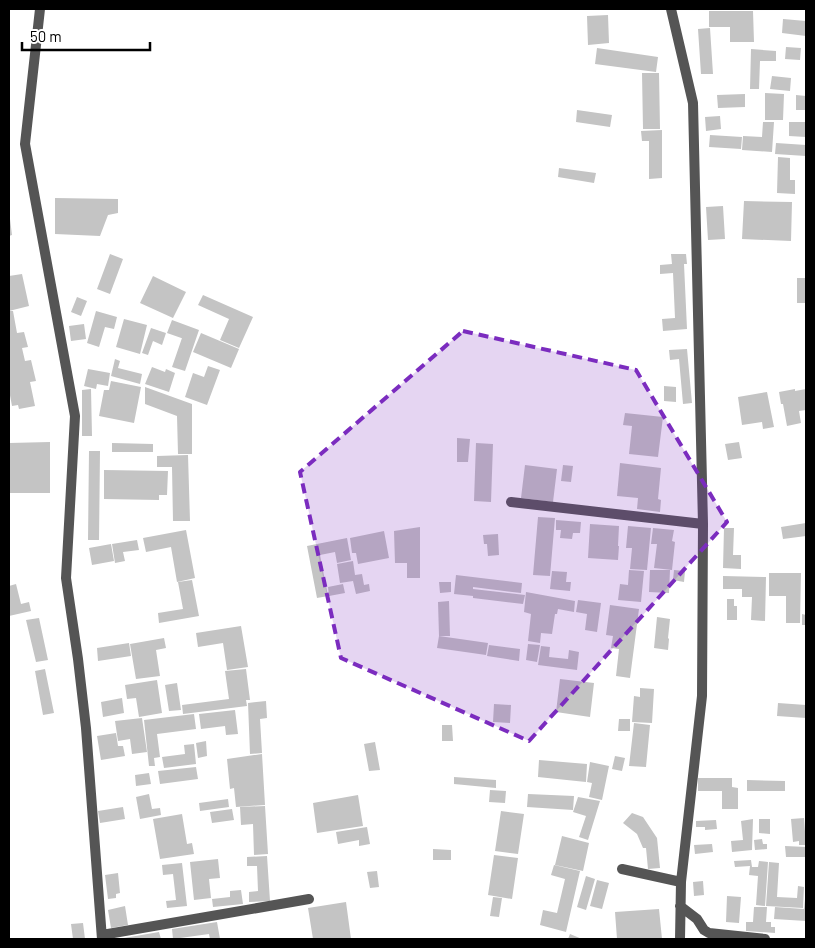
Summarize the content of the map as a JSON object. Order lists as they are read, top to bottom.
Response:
{
  "scale_bar": "50 m"
}
